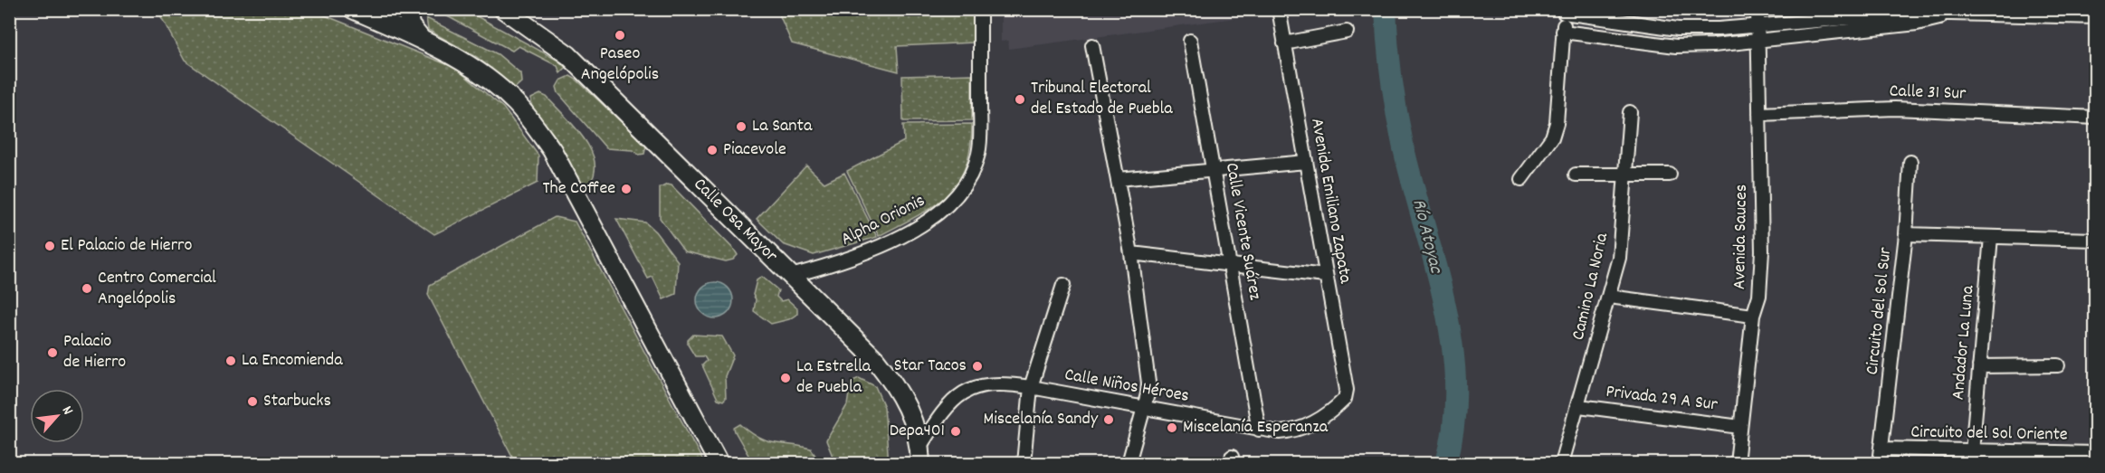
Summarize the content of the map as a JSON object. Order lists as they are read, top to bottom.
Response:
{
  "streets": {
    "street": [
      "Calle 31 Sur",
      "Avenida Emiliano Zapata",
      "Calle Osa Mayor",
      "Alpha Orionis",
      "Calle Vicente Suárez",
      "Avenida Sauces",
      "Camino La Noria",
      "Circuito del Sol Sur",
      "Andador La Luna",
      "Calle Niños Héroes",
      "Privada 29 A Sur",
      "Circuito del Sol Oriente"
    ]
  },
  "crossings": [
    ["Calle 31 Sur", "Avenida Sauces"],
    ["Avenida Emiliano Zapata", "Calle Niños Héroes"],
    ["Calle Osa Mayor", "Alpha Orionis"],
    ["Calle Osa Mayor", "Calle Niños Héroes"],
    ["Calle Vicente Suárez", "Calle Niños Héroes"],
    ["Avenida Sauces", "Privada 29 A Sur"],
    ["Camino La Noria", "Privada 29 A Sur"],
    ["Circuito del Sol Sur", "Circuito del Sol Oriente"],
    ["Andador La Luna", "Circuito del Sol Oriente"]
  ],
  "water": ["Río Atoyac"],
  "places": [
    "Paseo Angelópolis",
    "Tribunal Electoral del Estado de Puebla",
    "La Santa",
    "Piacevole",
    "The Coffee",
    "El Palacio de Hierro",
    "Centro Comercial Angelópolis",
    "Palacio de Hierro",
    "La Encomienda",
    "Star Tacos",
    "La Estrella de Puebla",
    "Starbucks",
    "Miscelanía Sandy",
    "Miscelanía Esperanza",
    "Depa401"
  ],
  "north": "top right"
}
